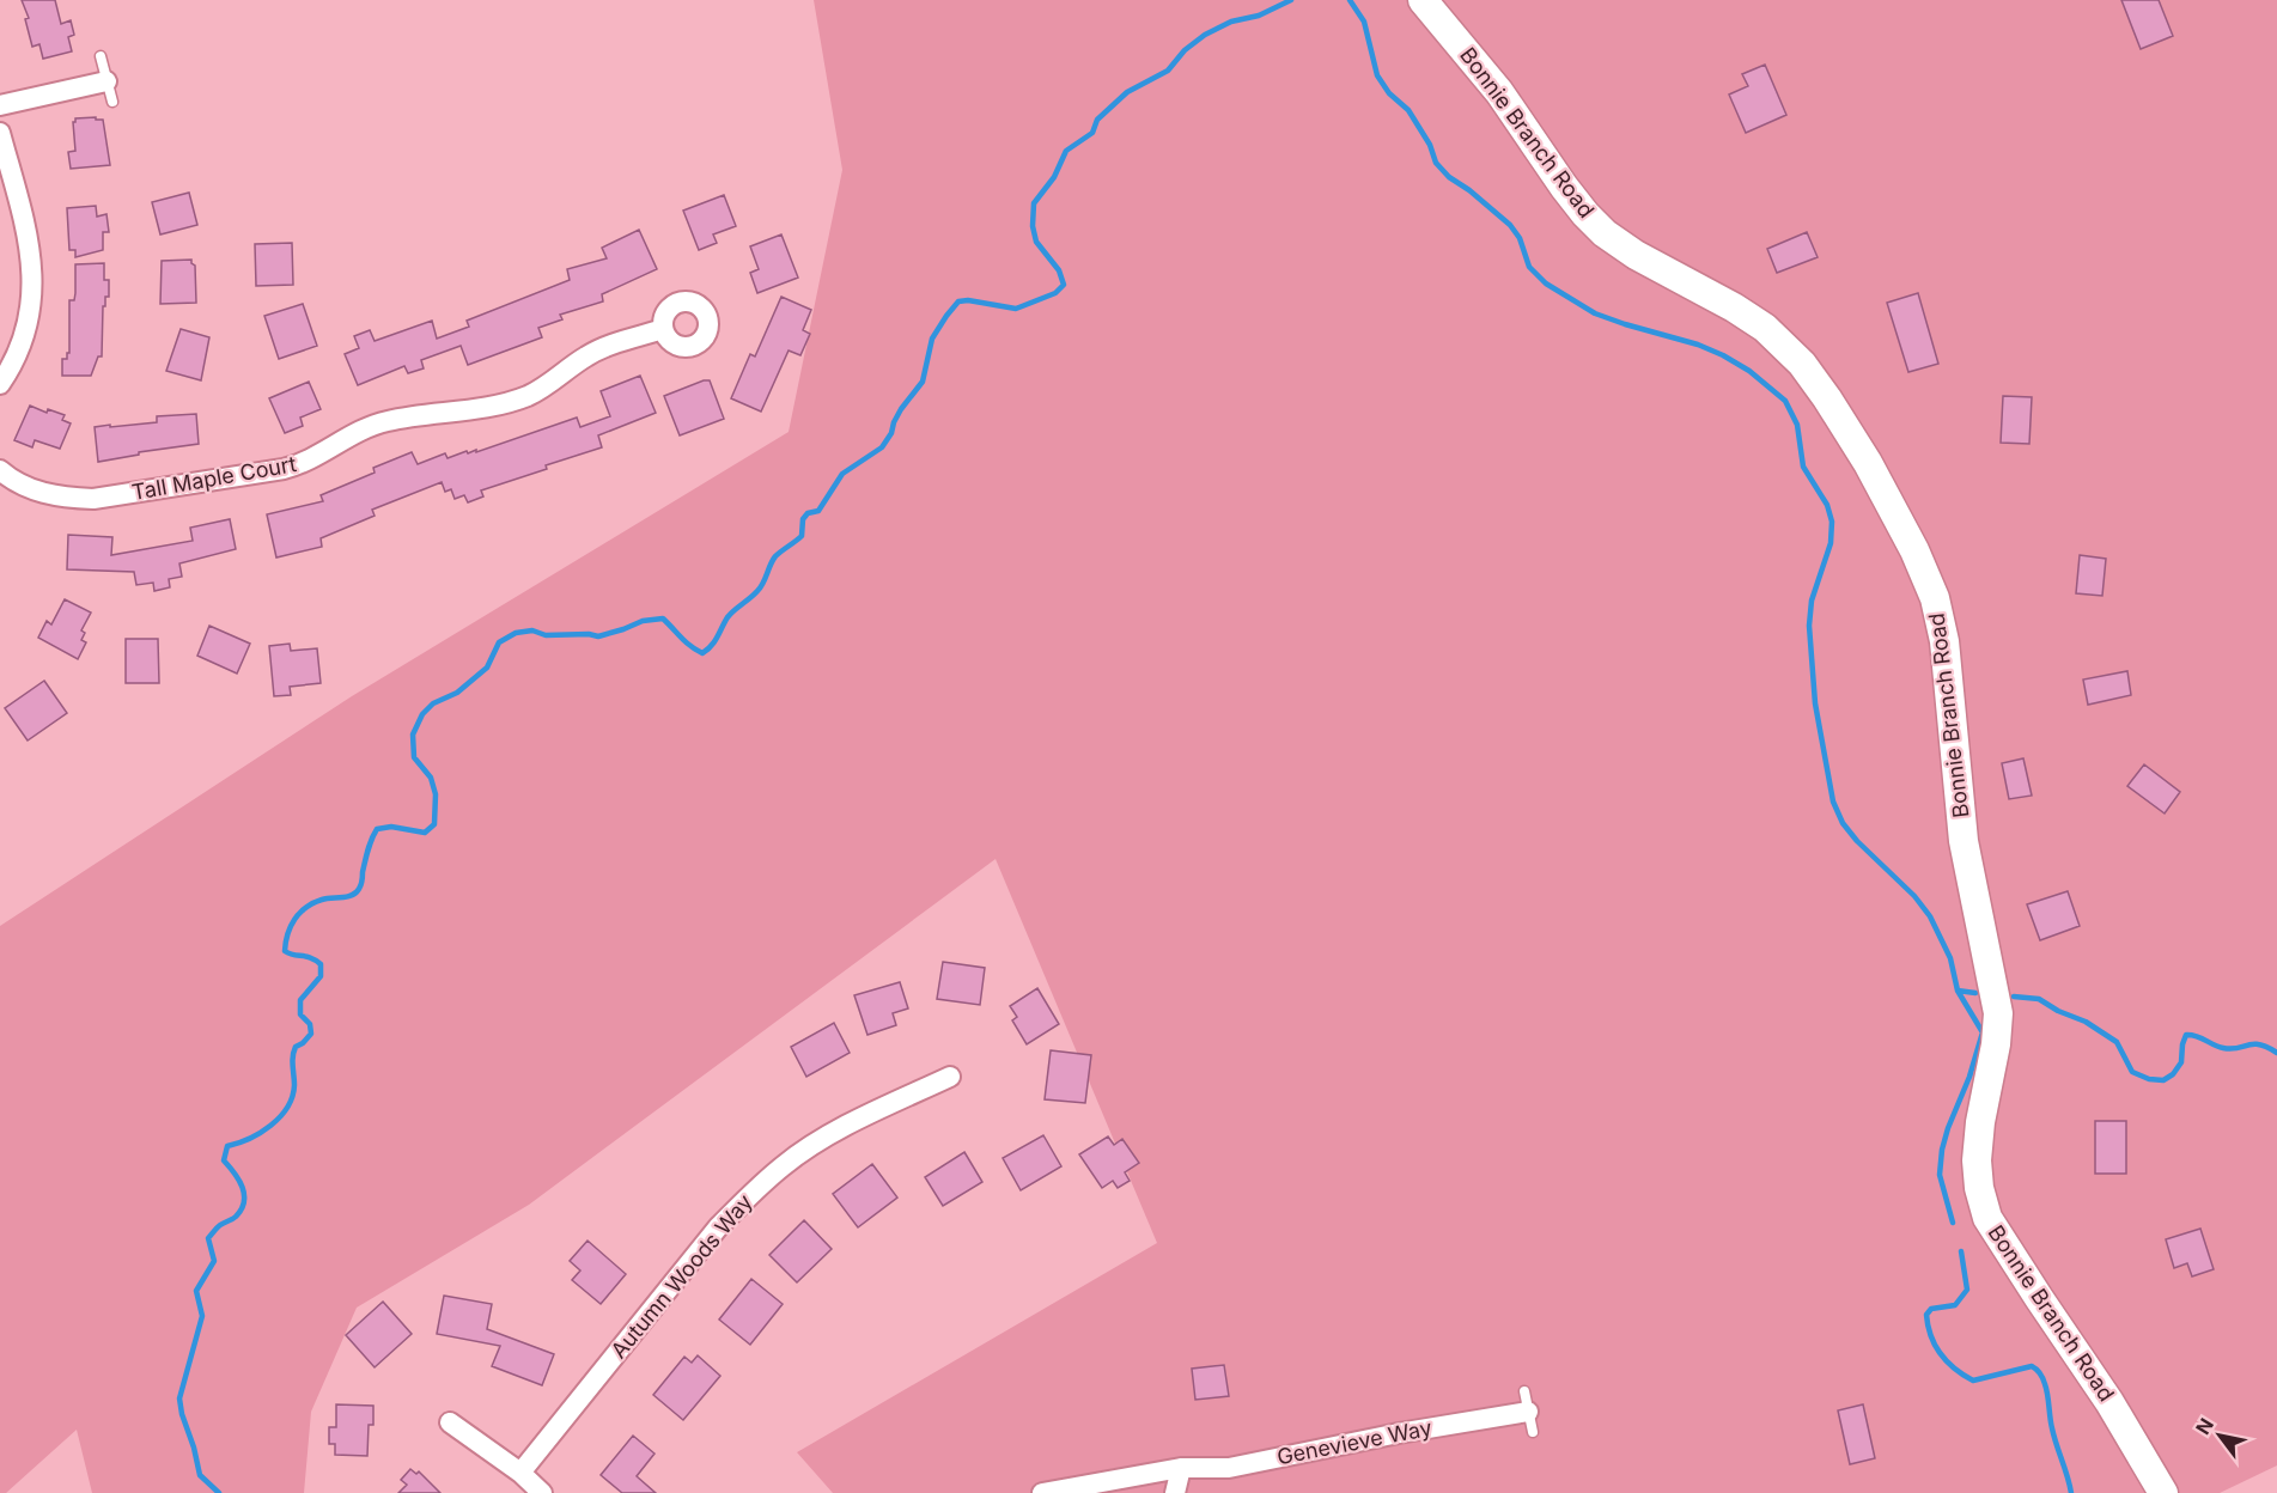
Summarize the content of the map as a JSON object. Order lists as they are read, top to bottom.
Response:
{
  "streets": {
    "street": [
      "Bonnie Branch Road",
      "Tall Maple Court",
      "Autumn Woods Way",
      "Genevieve Way"
    ]
  },
  "north": "top left"
}
